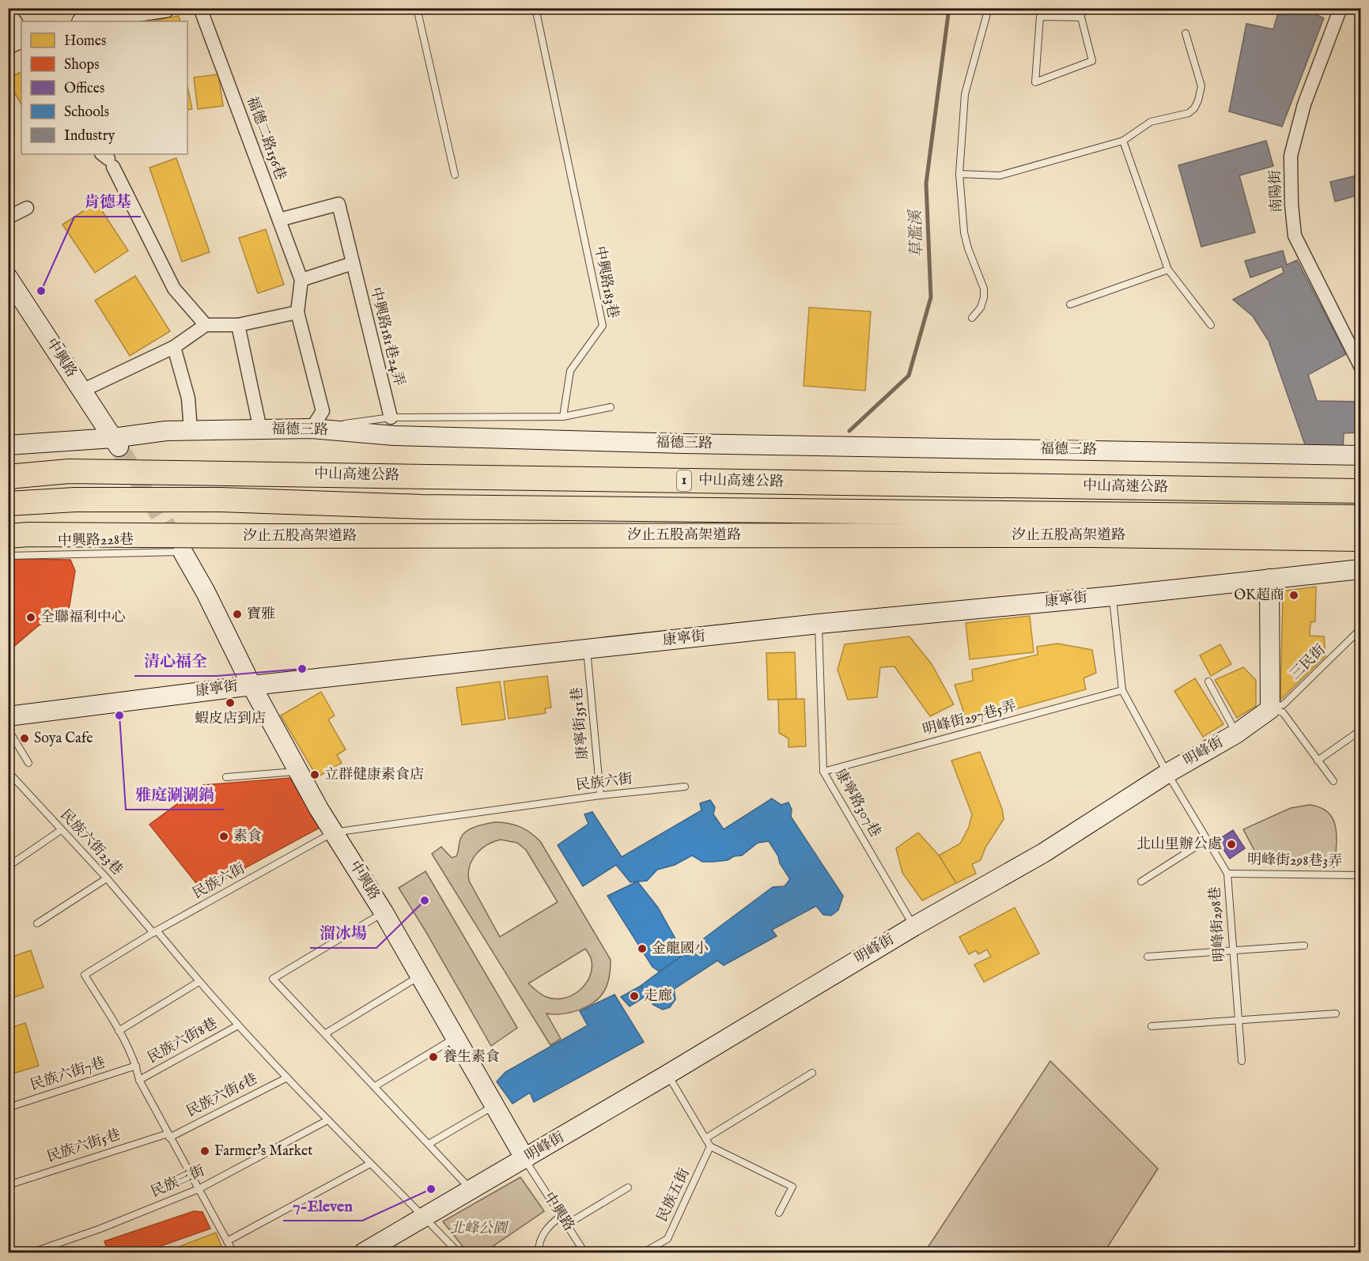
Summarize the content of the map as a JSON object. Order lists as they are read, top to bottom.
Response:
{
  "streets": {
    "highway": ["中山高速公路", "1", "汐止五股高架道路"],
    "street": [
      "福德二路156巷",
      "南陽街",
      "中興路181巷24弄",
      "中興路",
      "福德三路",
      "康寧街",
      "明峰街"
    ],
    "lane": [
      "中興路183巷",
      "中興路228巷",
      "三民街",
      "明峰街297巷5弄",
      "康寧街351巷",
      "民族六街",
      "康寧路307巷",
      "民族六街23巷",
      "明峰街298巷3弄",
      "明峰街298巷",
      "民族六街8巷",
      "民族六街7巷",
      "民族六街6巷",
      "民族六街5巷",
      "民族三街",
      "民族五街"
    ]
  },
  "crossings": [
    ["福德二路156巷", "中興路181巷24弄"],
    ["中興路", "福德三路"],
    ["中興路", "中興路228巷"],
    ["中興路", "康寧街"],
    ["中興路", "明峰街"],
    ["中興路", "民族六街"],
    ["康寧街", "康寧街351巷"],
    ["康寧街", "康寧路307巷"],
    ["三民街", "明峰街"],
    ["明峰街297巷5弄", "康寧路307巷"],
    ["明峰街297巷5弄", "明峰街298巷"],
    ["康寧街351巷", "民族六街"],
    ["明峰街", "康寧路307巷"],
    ["明峰街", "民族六街23巷"],
    ["明峰街", "明峰街298巷"],
    ["民族六街", "民族六街23巷"],
    ["民族六街", "民族六街8巷"],
    ["民族六街", "民族六街7巷"],
    ["民族六街", "民族六街6巷"],
    ["民族六街", "民族六街5巷"],
    ["民族六街", "民族三街"],
    ["民族六街23巷", "民族六街8巷"],
    ["民族六街23巷", "民族六街6巷"],
    ["民族六街23巷", "民族三街"],
    ["明峰街298巷3弄", "明峰街298巷"],
    ["民族六街6巷", "民族六街5巷"]
  ],
  "water": ["草濫溪"],
  "parks": ["北峰公園"],
  "places": [
    "肯德基",
    "OK超商",
    "寶雅",
    "全聯福利中心",
    "清心福全",
    "蝦皮店到店",
    "雅庭涮涮鍋",
    "Soya Cafe",
    "立群健康素食店",
    "素食",
    "北山里辦公處",
    "溜冰場",
    "金龍國小",
    "走廊",
    "養生素食",
    "Farmer's Market",
    "7-Eleven"
  ],
  "legend": [
    "Homes",
    "Shops",
    "Offices",
    "Schools",
    "Industry"
  ]
}
